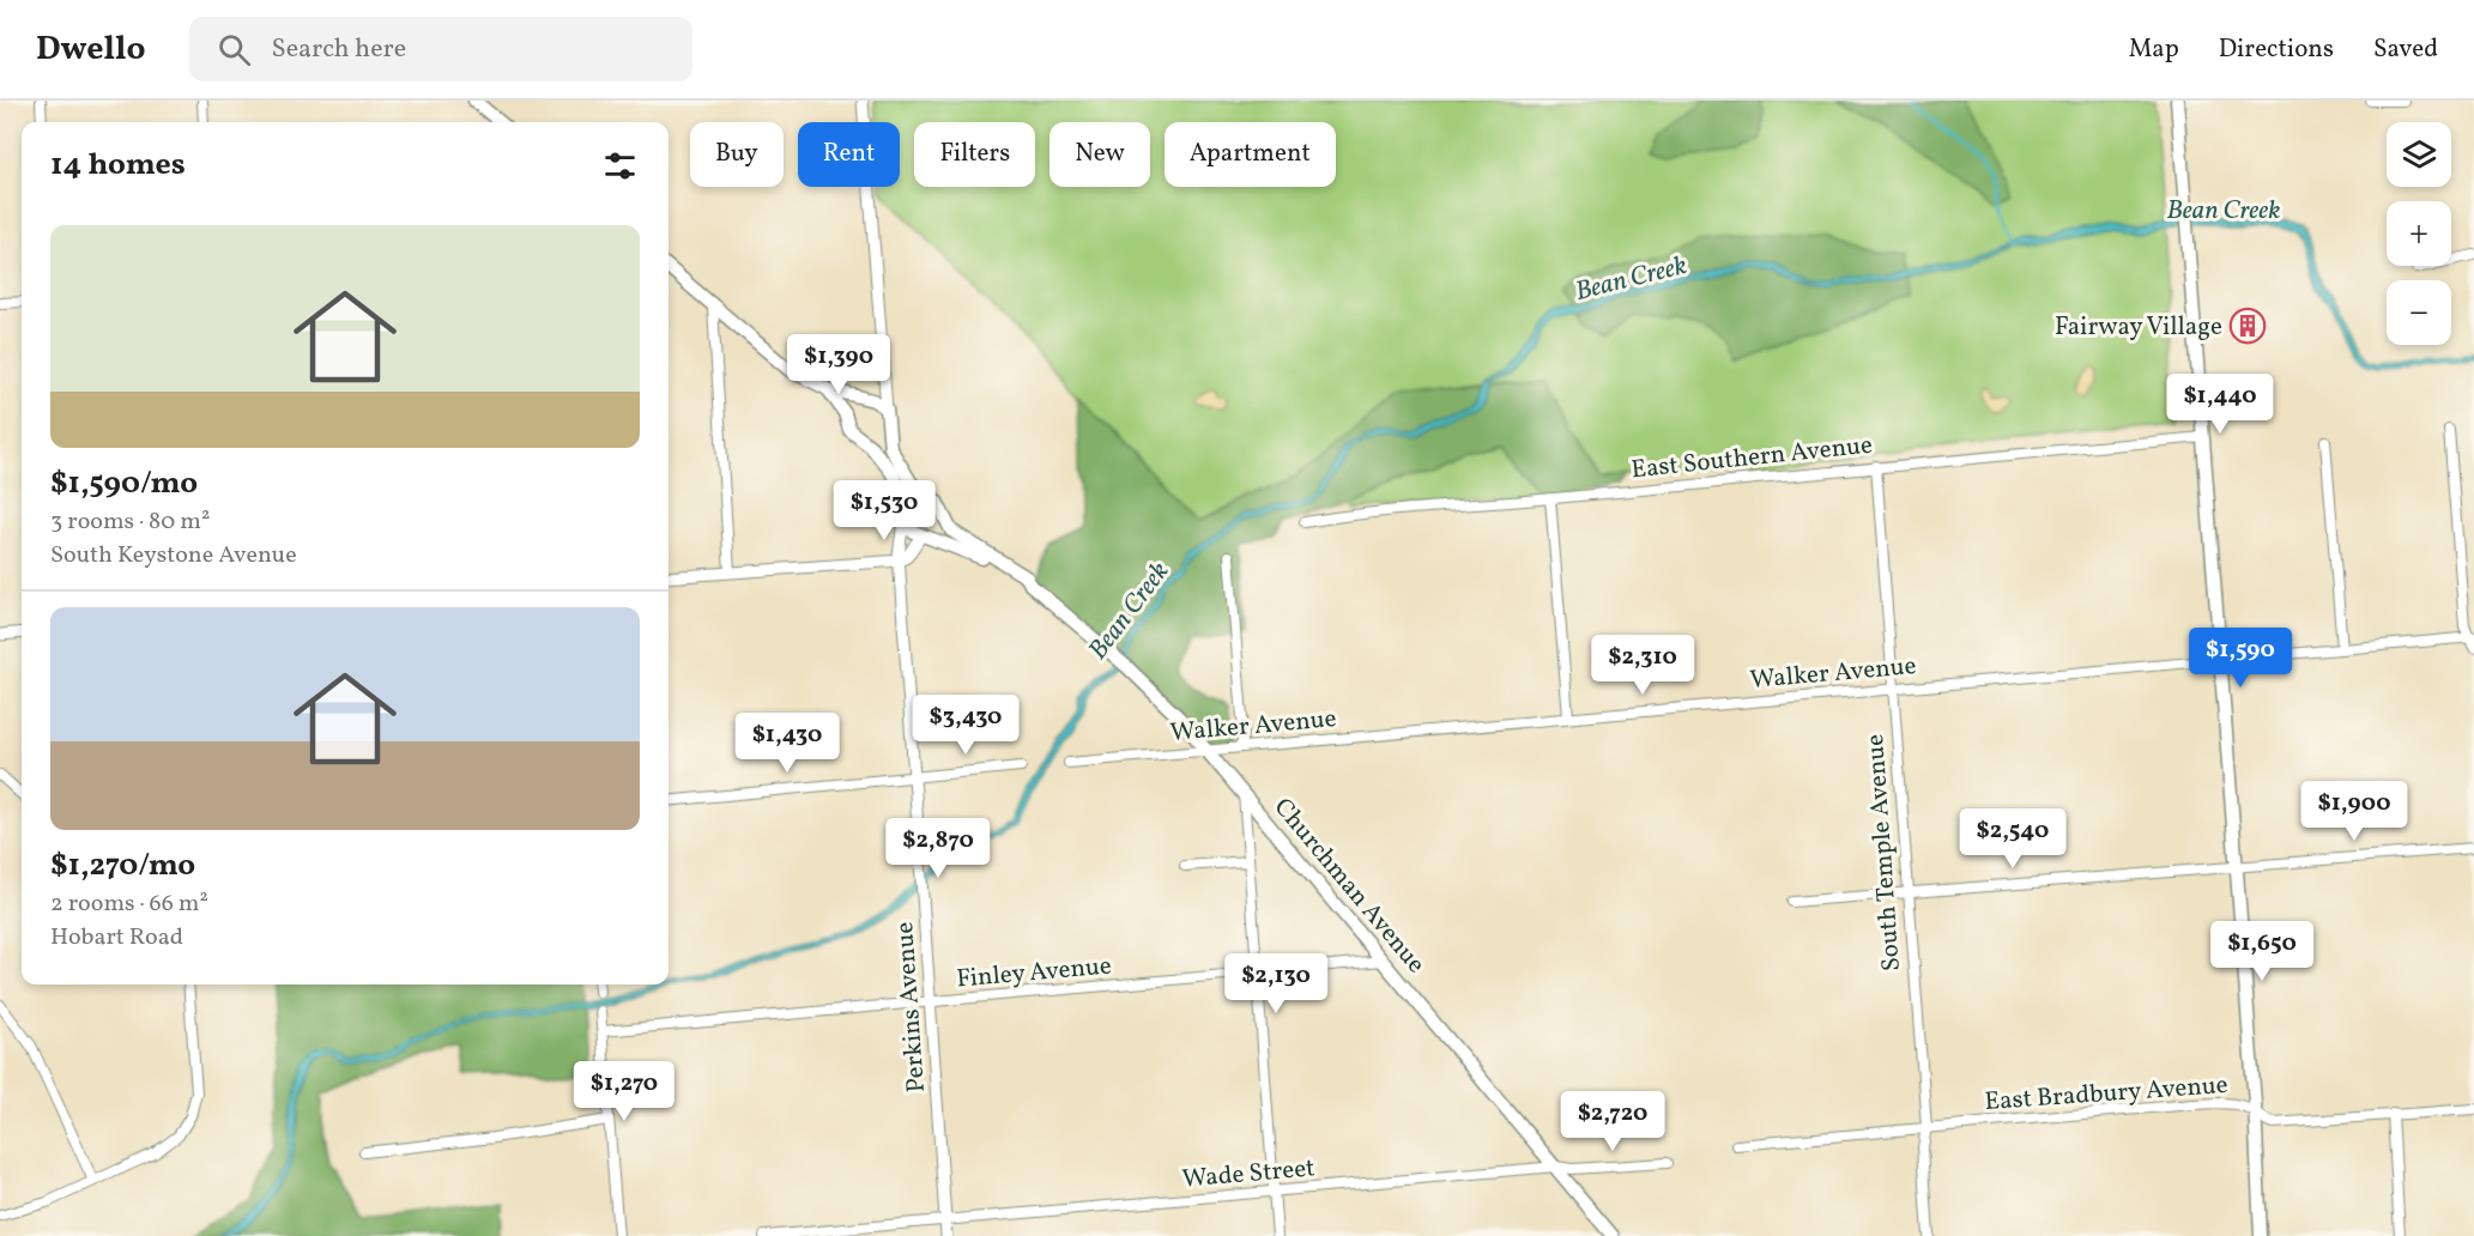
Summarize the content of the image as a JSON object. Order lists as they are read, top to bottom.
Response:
{
  "streets": {
    "main road": ["Churchman Avenue"],
    "street": [
      "East Southern Avenue",
      "Walker Avenue",
      "South Temple Avenue",
      "Finley Avenue",
      "Perkins Avenue",
      "East Bradbury Avenue",
      "Wade Street"
    ]
  },
  "crossings": [
    ["East Southern Avenue", "South Temple Avenue"],
    ["Walker Avenue", "South Temple Avenue"],
    ["Walker Avenue", "Churchman Avenue"],
    ["South Temple Avenue", "East Bradbury Avenue"],
    ["Churchman Avenue", "Finley Avenue"],
    ["Churchman Avenue", "Perkins Avenue"],
    ["Churchman Avenue", "Wade Street"],
    ["Finley Avenue", "Perkins Avenue"],
    ["Perkins Avenue", "Wade Street"]
  ],
  "water": ["Bean Creek"],
  "places": {
    "building": ["Fairway Village"]
  },
  "page": {
    "header": "Dwello",
    "search": "Search here",
    "nav": ["Map", "Directions", "Saved"],
    "map_buttons": ["+", "−"],
    "chip": [
      "Buy",
      "Rent",
      "Filters",
      "New",
      "Apartment"
    ],
    "heading": "14 homes",
    "list": [
      {
        "name": "$1,590/mo",
        "note": "3 rooms · 80 m² · South Keystone Avenue"
      },
      {
        "name": "$1,270/mo",
        "note": "2 rooms · 66 m² · Hobart Road"
      }
    ],
    "price": [
      "$1,390",
      "$1,440",
      "$1,530",
      "$1,590",
      "$2,310",
      "$3,430",
      "$1,430",
      "$1,900",
      "$2,540",
      "$2,870",
      "$1,650",
      "$2,130",
      "$1,270",
      "$2,720"
    ]
  }
}
